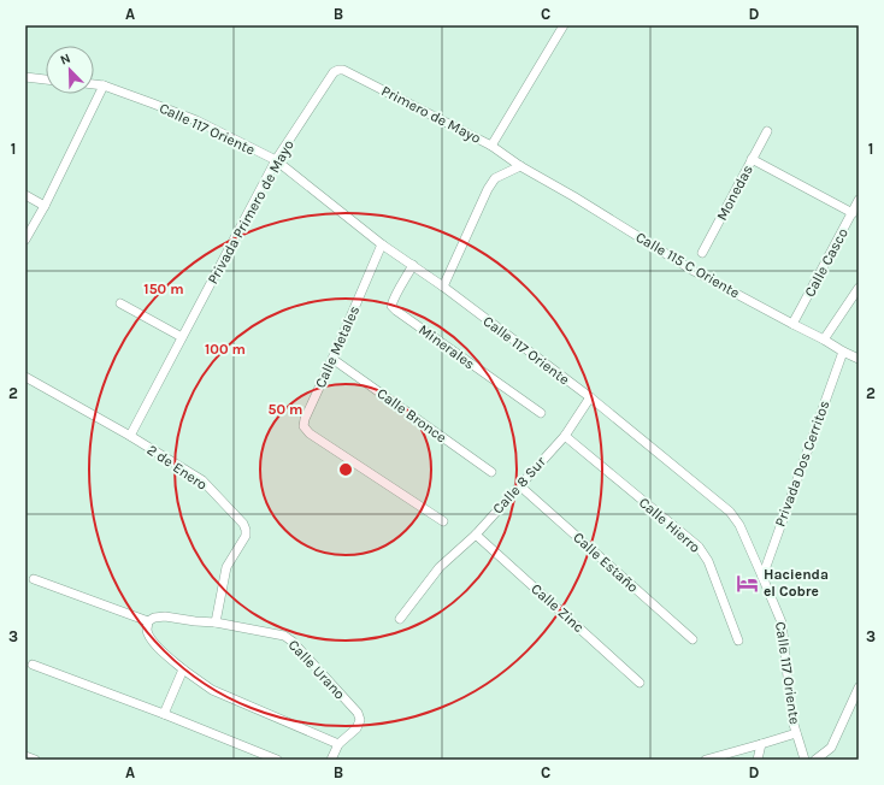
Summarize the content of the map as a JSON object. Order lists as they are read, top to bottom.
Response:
{
  "streets": {
    "street": [
      "Primero de Mayo",
      "Calle 117 Oriente",
      "Monedas",
      "Privada Primero de Mayo",
      "Calle Casco",
      "Calle 115 C Oriente",
      "Calle Metales",
      "Minerales",
      "Calle Bronce",
      "Privada Dos Cerritos",
      "2 de Enero",
      "Calle 8 Sur",
      "Calle Hierro",
      "Calle Estaño",
      "Calle Zinc",
      "Calle Urano"
    ]
  },
  "crossings": [
    ["Primero de Mayo", "Privada Primero de Mayo"],
    ["Primero de Mayo", "Calle 115 C Oriente"],
    ["Calle 117 Oriente", "Privada Primero de Mayo"],
    ["Calle 117 Oriente", "Calle Metales"],
    ["Calle 117 Oriente", "Minerales"],
    ["Calle 117 Oriente", "Privada Dos Cerritos"],
    ["Calle 117 Oriente", "Calle 8 Sur"],
    ["Privada Primero de Mayo", "2 de Enero"],
    ["Calle Casco", "Calle 115 C Oriente"],
    ["Calle 115 C Oriente", "Privada Dos Cerritos"],
    ["Calle Metales", "Calle Bronce"],
    ["2 de Enero", "Calle Urano"],
    ["Calle 8 Sur", "Calle Hierro"],
    ["Calle 8 Sur", "Calle Estaño"],
    ["Calle 8 Sur", "Calle Zinc"]
  ],
  "places": {
    "hotel": ["Hacienda el Cobre"]
  },
  "north": "top left",
  "grid": {
    "columns": [
      "A",
      "B",
      "C",
      "D"
    ],
    "rows": ["1", "2", "3"]
  },
  "rings": ["150 m", "100 m", "50 m"]
}
